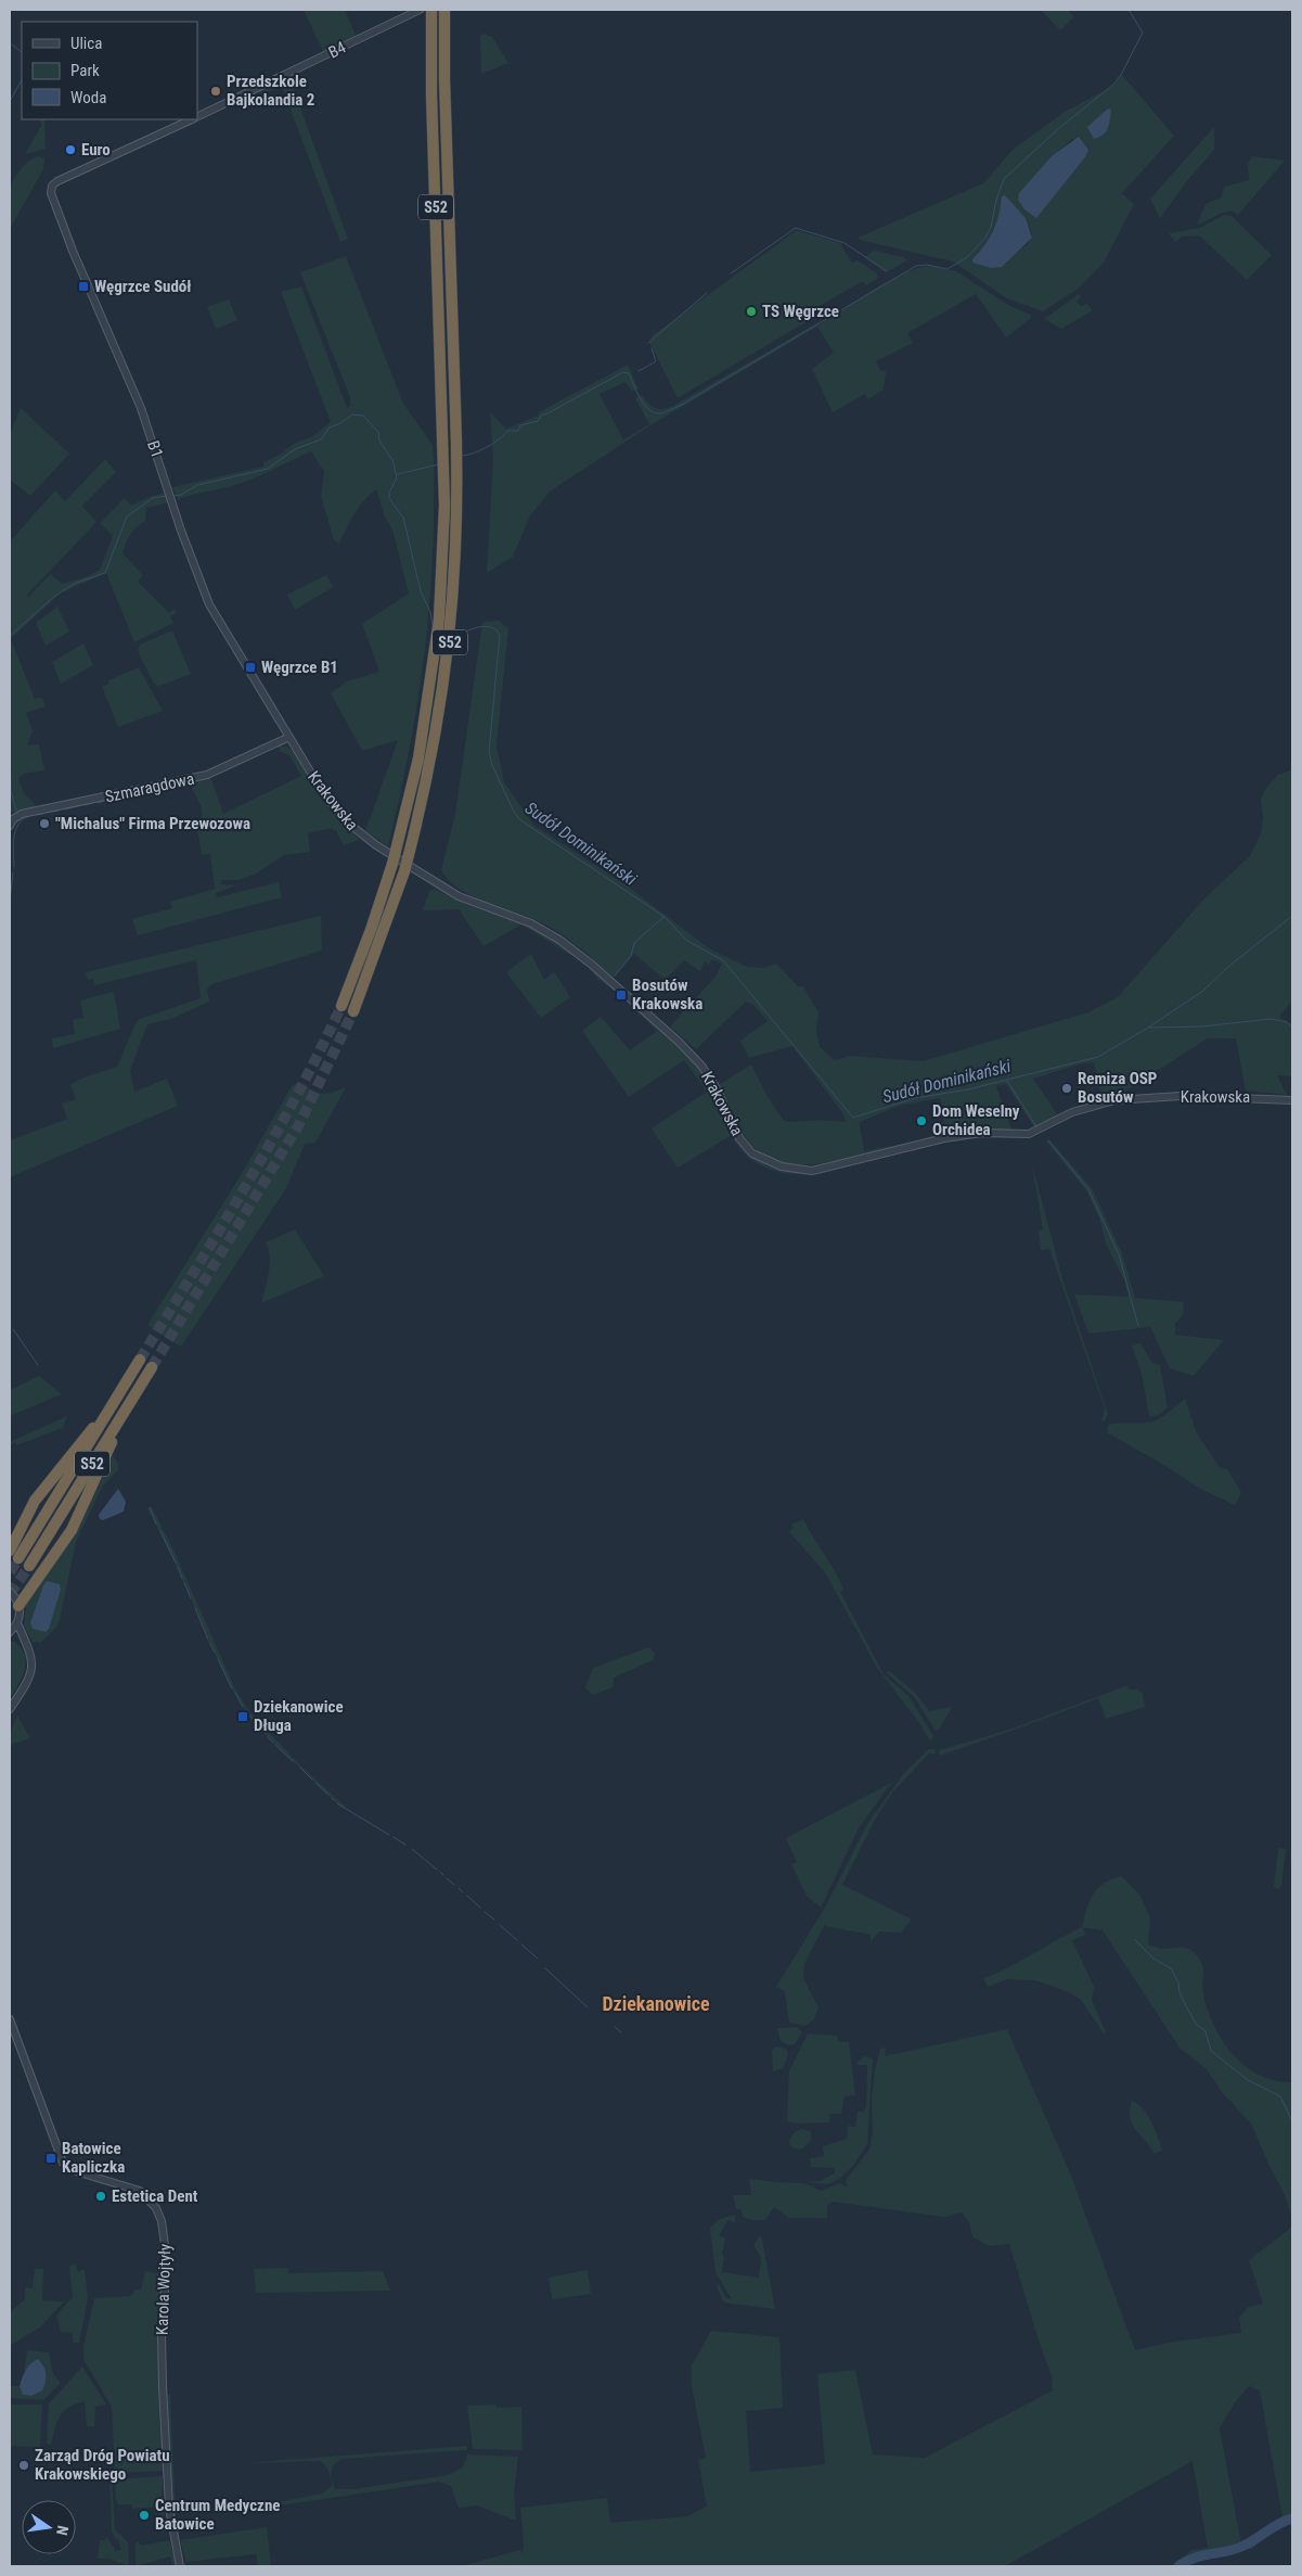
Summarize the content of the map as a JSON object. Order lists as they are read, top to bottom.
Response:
{
  "streets": {
    "highway": ["S52"],
    "street": [
      "B4",
      "B1",
      "Szmaragdowa",
      "Krakowska",
      "Karola Wojtyły"
    ]
  },
  "crossings": [
    ["B4", "B1"],
    ["B1", "Krakowska"],
    ["Szmaragdowa", "Krakowska"]
  ],
  "districts": ["Dziekanowice"],
  "water": ["Sudół Dominikański"],
  "places": {
    "other": [
      "Przedszkole Bajkolandia 2",
      "Euro",
      "TS Węgrzce",
      "\"Michalus\" Firma Przewozowa",
      "Remiza OSP Bosutów",
      "Dom Weselny Orchidea",
      "Estetica Dent",
      "Zarząd Dróg Powiatu Krakowskiego",
      "Centrum Medyczne Batowice"
    ],
    "transit": [
      "Węgrzce Sudół",
      "Węgrzce B1",
      "Bosutów Krakowska",
      "Dziekanowice Długa",
      "Batowice Kapliczka"
    ]
  },
  "legend": ["Ulica", "Park", "Woda"],
  "north": "right"
}
